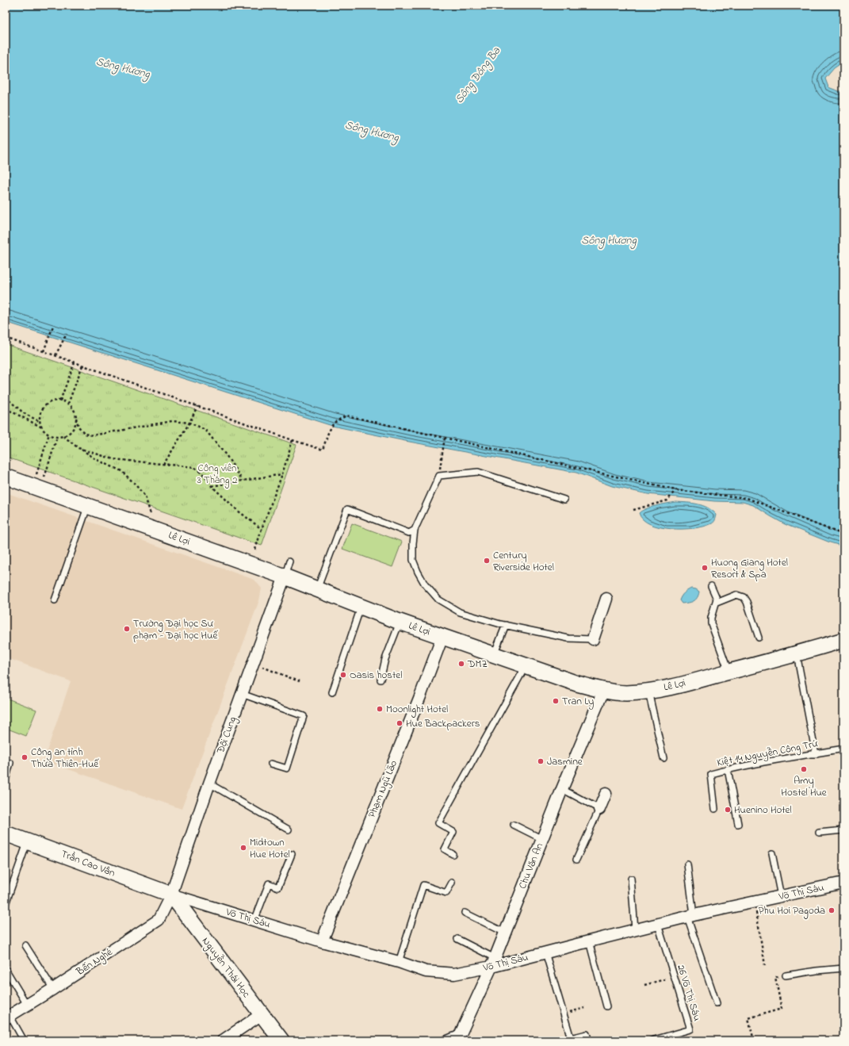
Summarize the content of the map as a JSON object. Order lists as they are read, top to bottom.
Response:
{
  "streets": {
    "main road": ["Lê Lợi", "Trần Cao Vân", "Nguyễn Thái Học"],
    "street": [
      "Đội Cung",
      "Phạm Ngũ Lão",
      "Chu Văn An",
      "Võ Thị Sáu",
      "Bến Nghé"
    ],
    "lane": ["Kiệt 14 Nguyễn Công Trứ", "26 Võ Thị Sáu"]
  },
  "crossings": [
    ["Lê Lợi", "Đội Cung"],
    ["Lê Lợi", "Phạm Ngũ Lão"],
    ["Lê Lợi", "Chu Văn An"],
    ["Đội Cung", "Trần Cao Vân"],
    ["Đội Cung", "Võ Thị Sáu"],
    ["Đội Cung", "Bến Nghé"],
    ["Đội Cung", "Nguyễn Thái Học"],
    ["Phạm Ngũ Lão", "Võ Thị Sáu"],
    ["Trần Cao Vân", "Võ Thị Sáu"],
    ["Trần Cao Vân", "Bến Nghé"],
    ["Trần Cao Vân", "Nguyễn Thái Học"],
    ["Chu Văn An", "Võ Thị Sáu"],
    ["Võ Thị Sáu", "Bến Nghé"],
    ["Võ Thị Sáu", "Nguyễn Thái Học"],
    ["Võ Thị Sáu", "26 Võ Thị Sáu"],
    ["Bến Nghé", "Nguyễn Thái Học"]
  ],
  "water": ["Sông Hương", "Sông Đông Ba"],
  "parks": ["Công viên 3 Tháng 2"],
  "places": [
    "Century Riverside Hotel",
    "Huong Giang Hotel Resort & Spa",
    "Trường Đại học Sư phạm - Đại học Huế",
    "DMZ",
    "Oasis hostel",
    "Tran Ly",
    "Moonlight Hotel",
    "Hue Backpackers",
    "Công an tỉnh Thừa Thiên-Huế",
    "Jasmine",
    "Amy Hostel Hue",
    "Huenino Hotel",
    "Midtown Hue Hotel",
    "Phu Hoi Pagoda"
  ]
}
